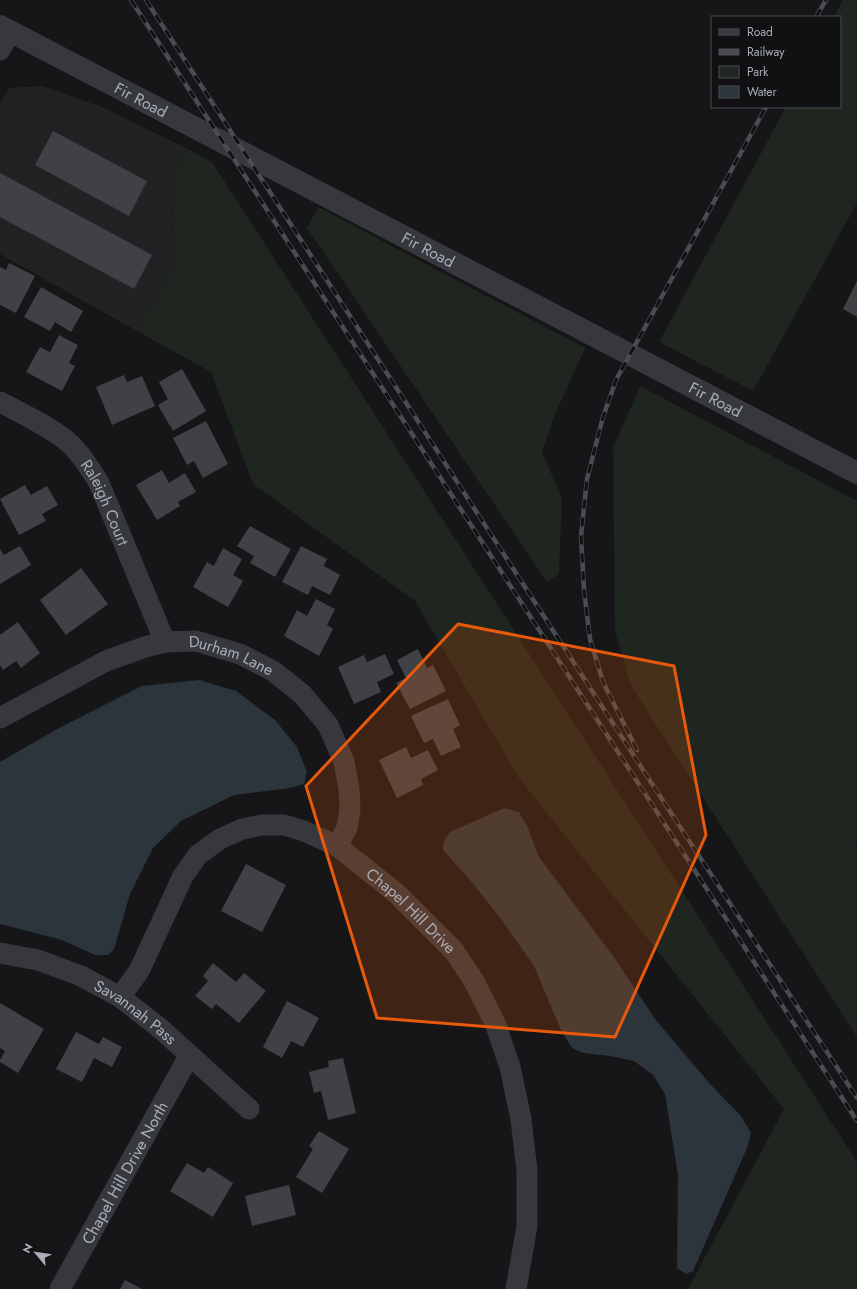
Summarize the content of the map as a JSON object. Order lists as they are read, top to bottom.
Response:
{
  "streets": {
    "street": [
      "Fir Road",
      "Raleigh Court",
      "Durham Lane",
      "Chapel Hill Drive",
      "Savannah Pass",
      "Chapel Hill Drive North"
    ]
  },
  "crossings": [
    ["Raleigh Court", "Durham Lane"],
    ["Durham Lane", "Chapel Hill Drive"],
    ["Chapel Hill Drive", "Savannah Pass"],
    ["Savannah Pass", "Chapel Hill Drive North"]
  ],
  "legend": [
    "Road",
    "Railway",
    "Park",
    "Water"
  ],
  "north": "top left"
}
